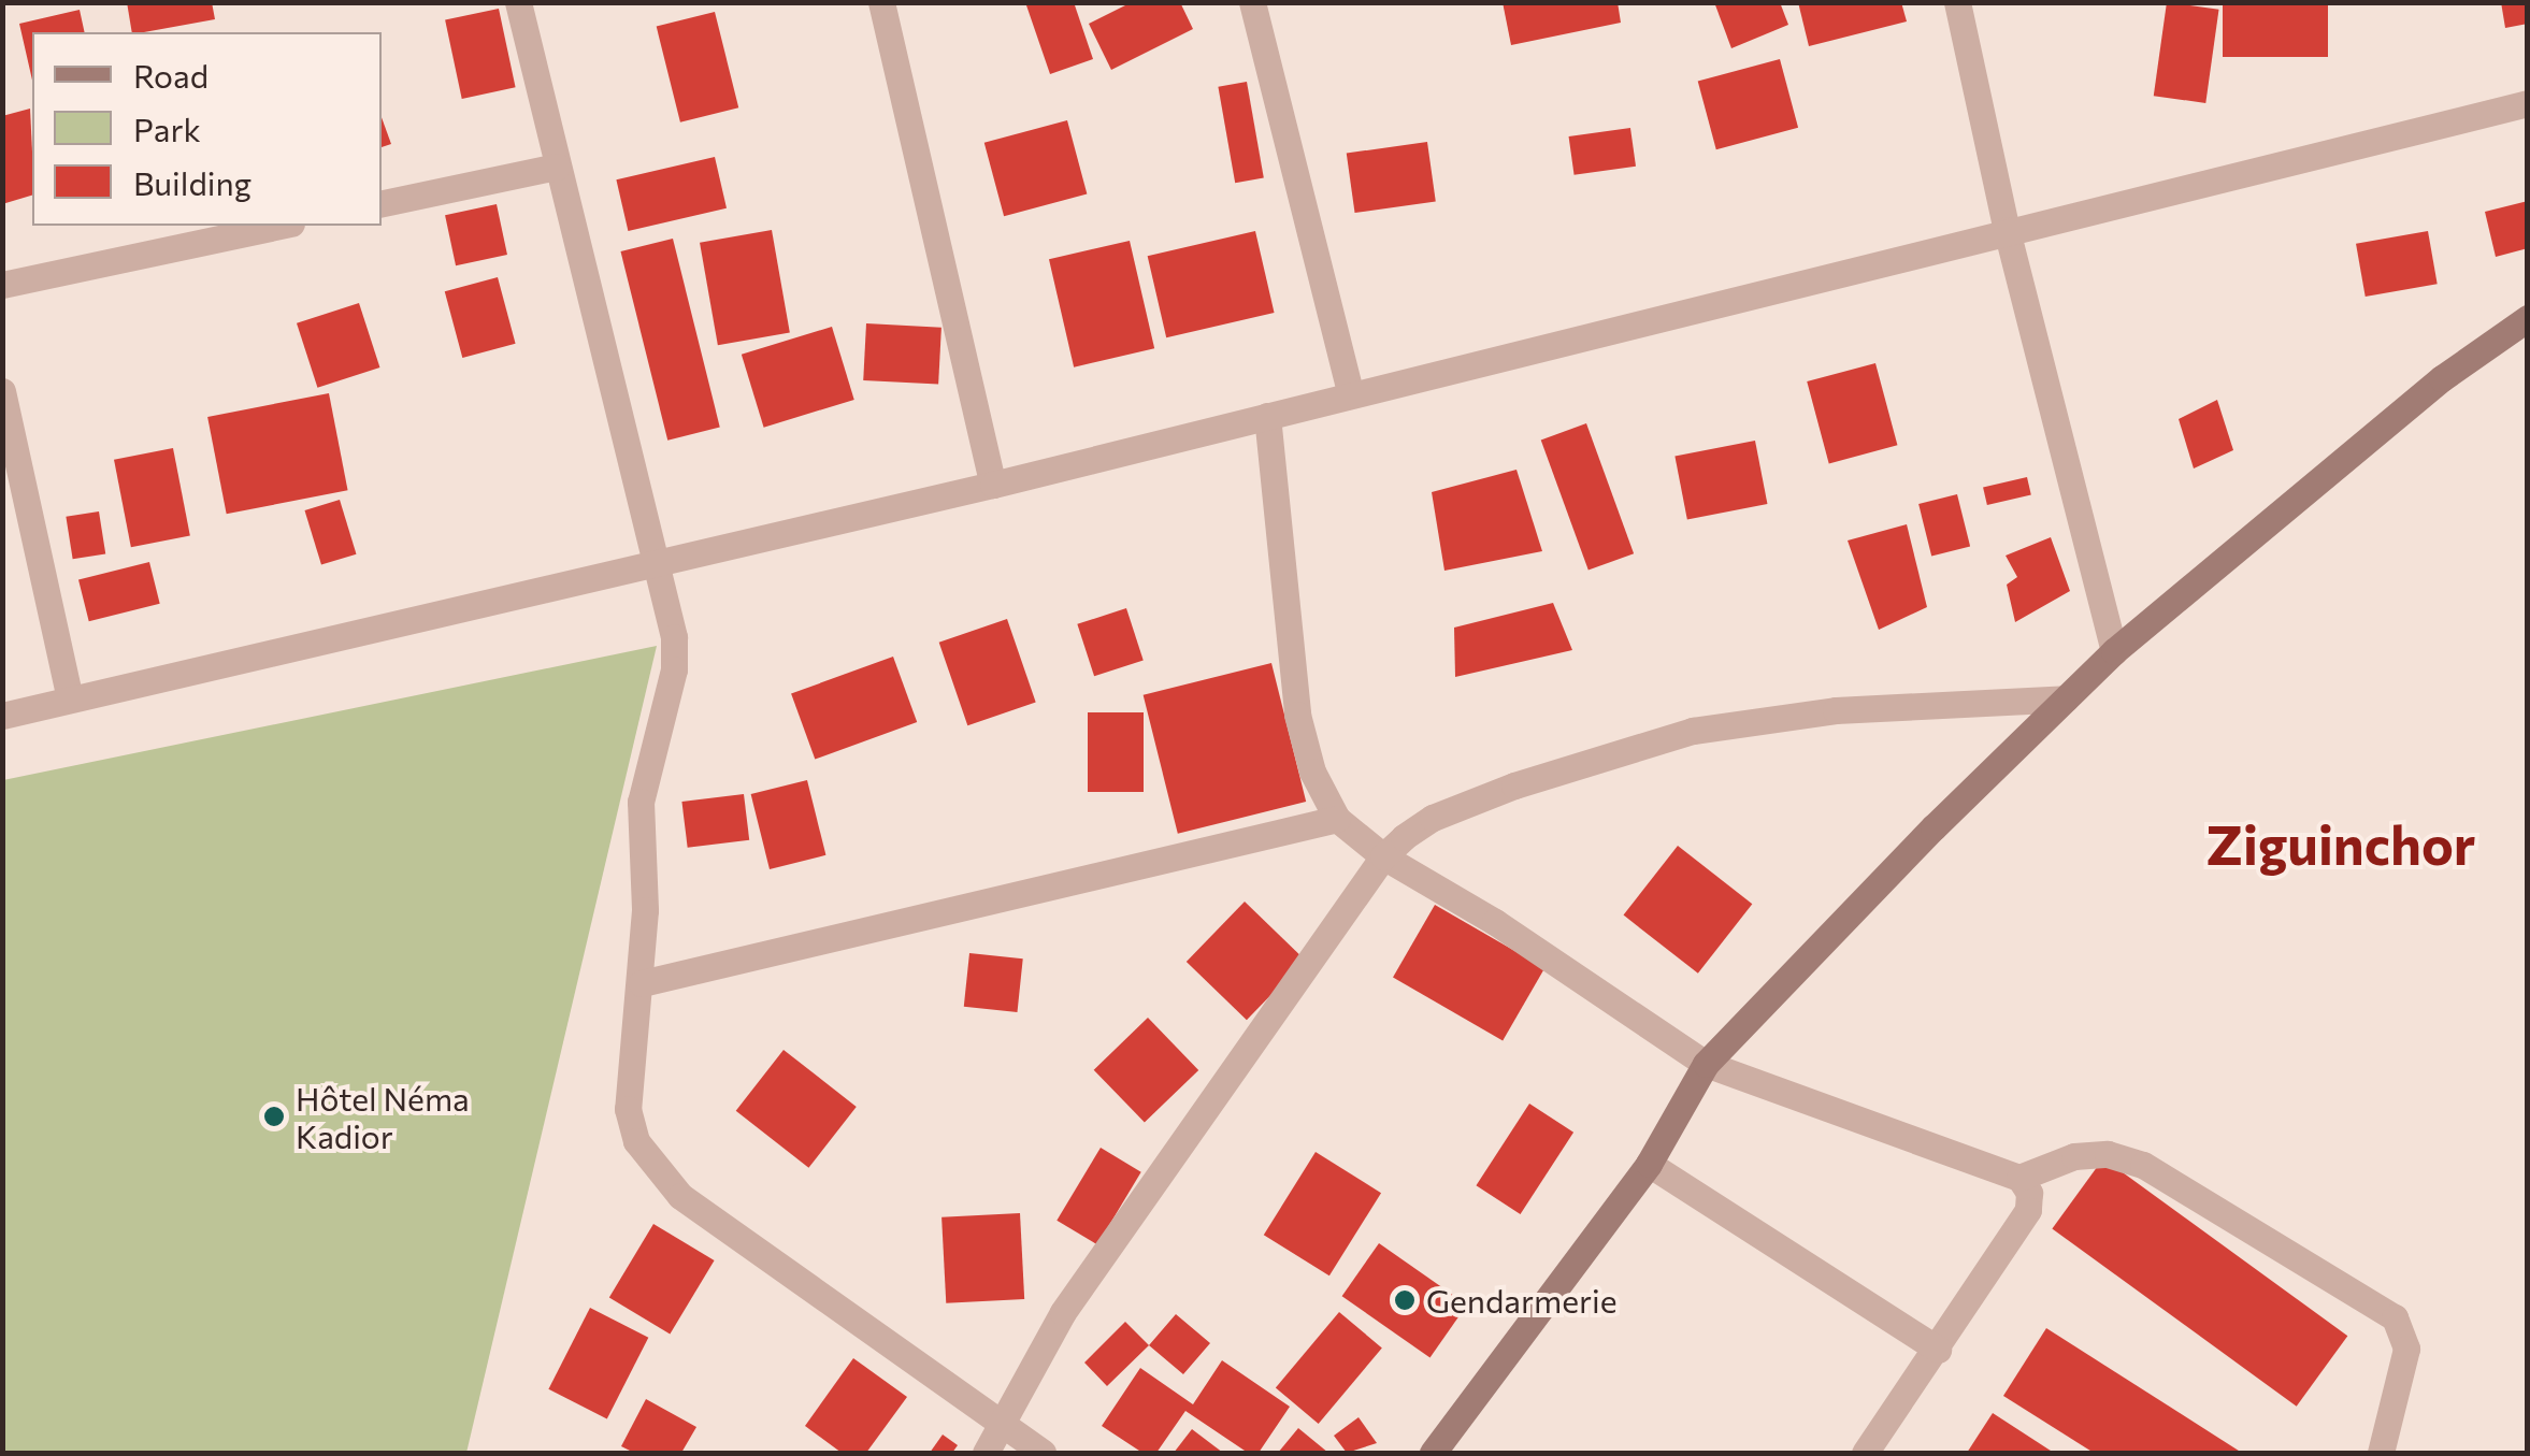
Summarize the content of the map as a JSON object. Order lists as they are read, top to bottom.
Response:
{
  "districts": ["Ziguinchor"],
  "places": ["Hôtel Néma Kadior", "Gendarmerie"],
  "legend": ["Road", "Park", "Building"]
}
